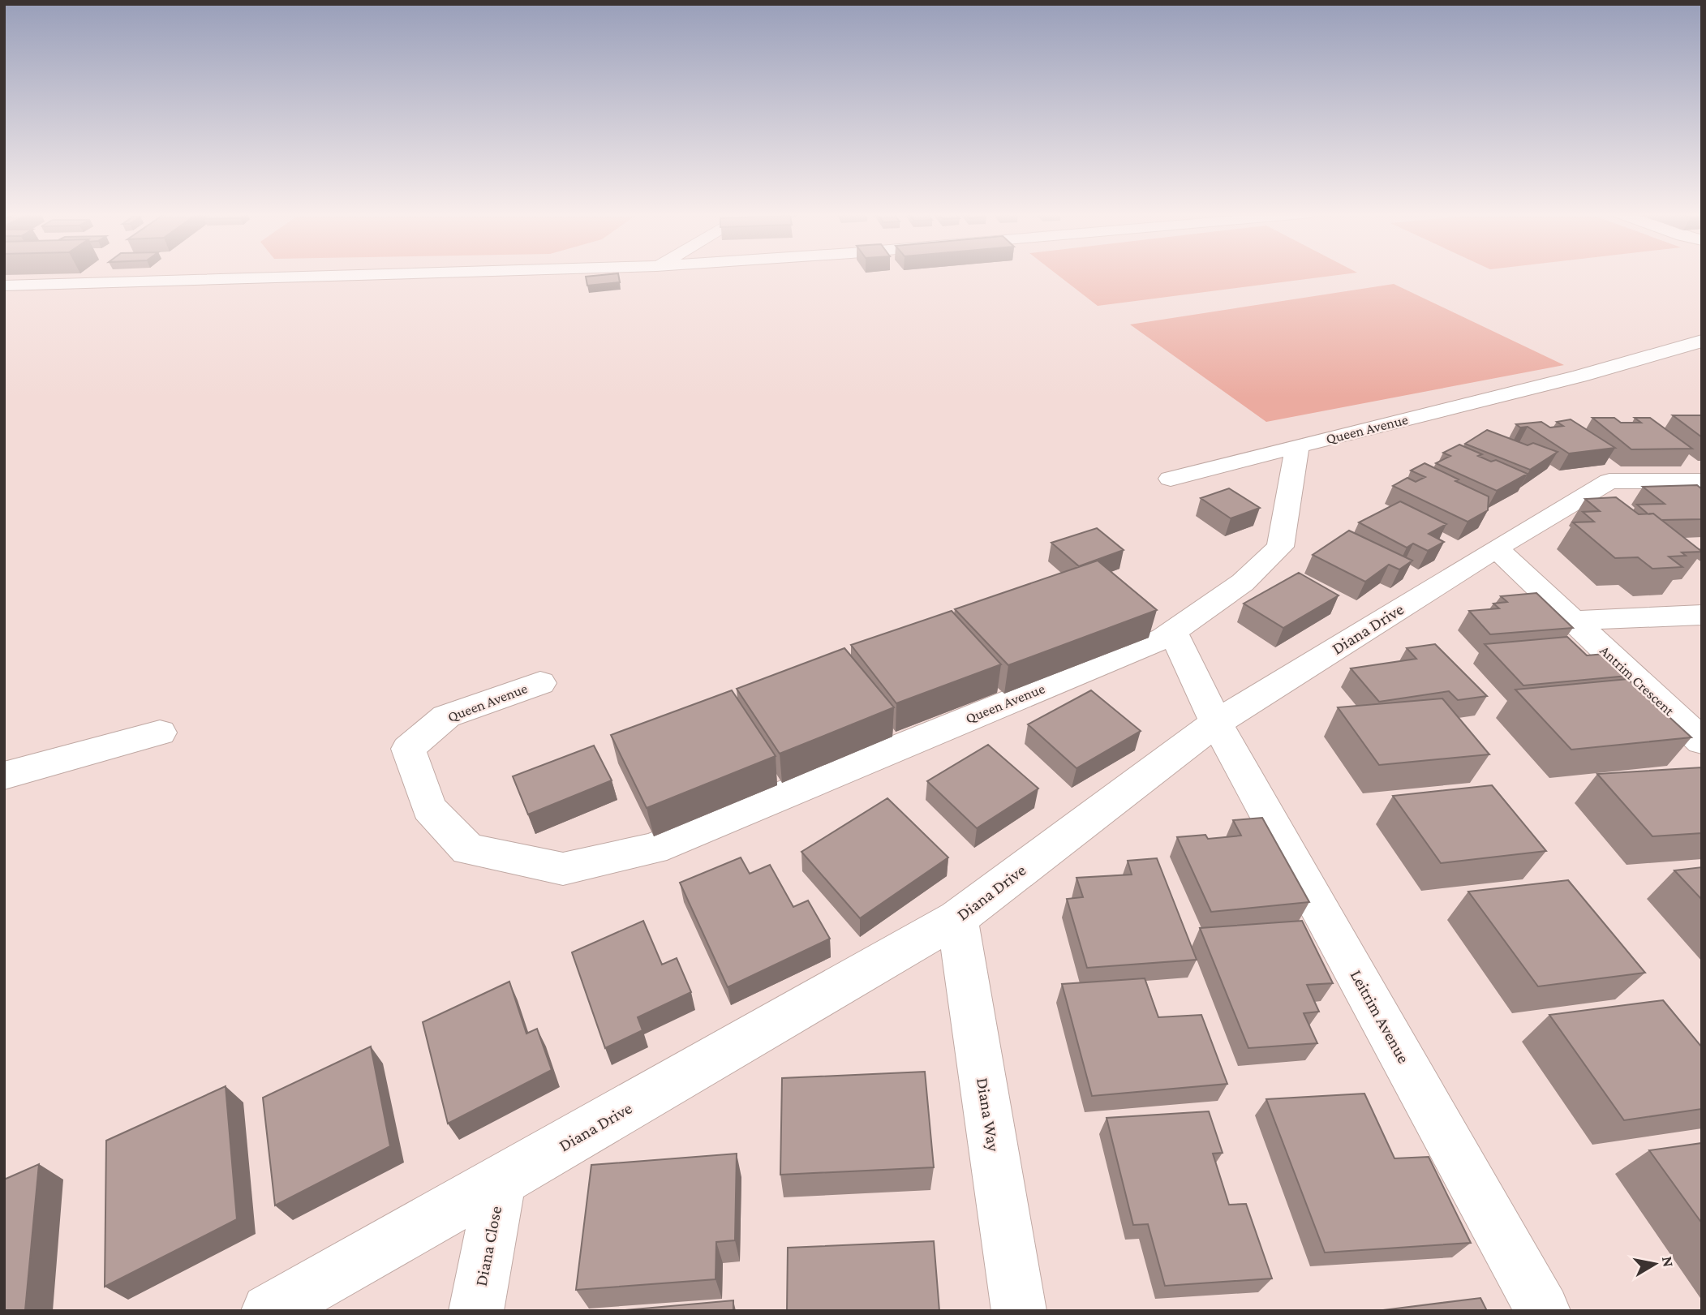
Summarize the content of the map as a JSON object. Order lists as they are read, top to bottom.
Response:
{
  "streets": {
    "street": [
      "Queen Avenue",
      "Diana Drive",
      "Antrim Crescent",
      "Leitrim Avenue",
      "Diana Way",
      "Diana Close"
    ]
  },
  "crossings": [
    ["Queen Avenue", "Leitrim Avenue"],
    ["Diana Drive", "Antrim Crescent"],
    ["Diana Drive", "Leitrim Avenue"],
    ["Diana Drive", "Diana Way"],
    ["Diana Drive", "Diana Close"]
  ],
  "north": "right"
}
